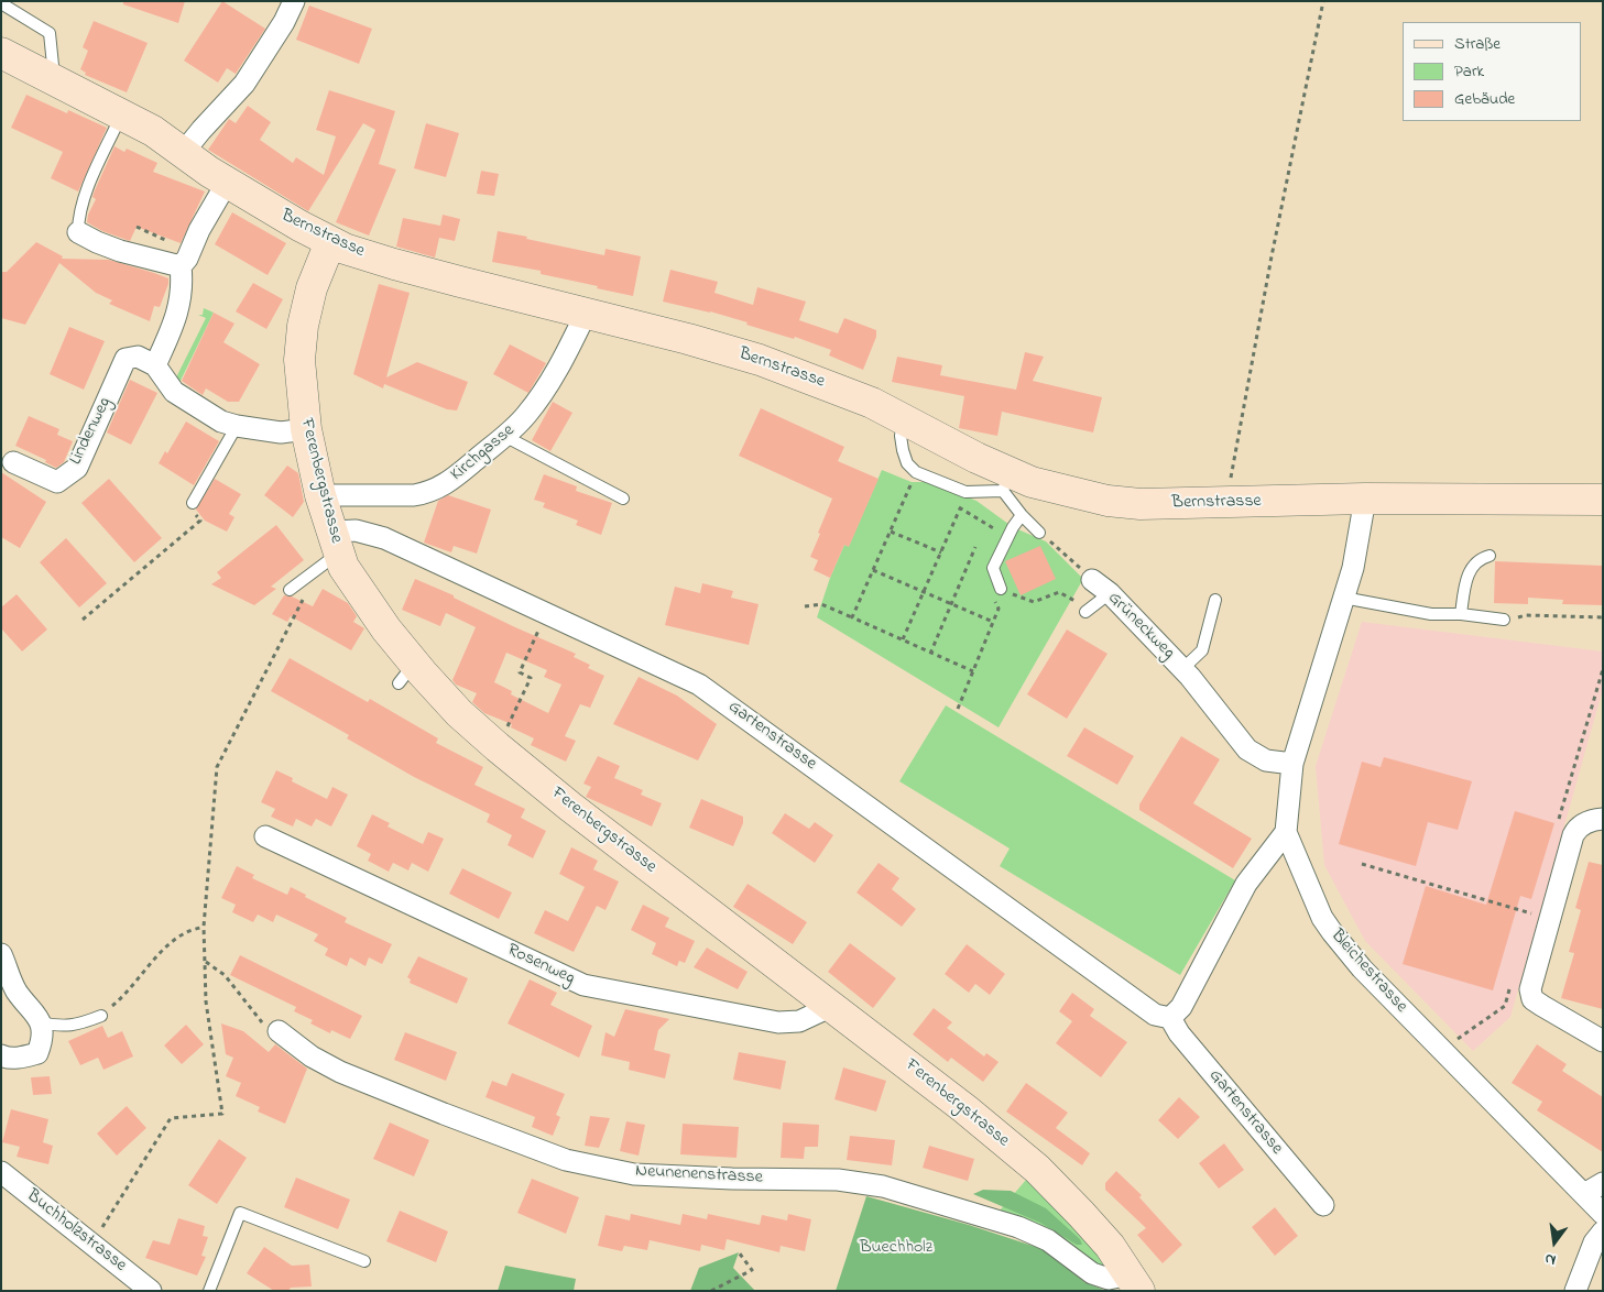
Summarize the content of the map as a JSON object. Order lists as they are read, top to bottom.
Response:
{
  "streets": {
    "main road": ["Bernstrasse", "Ferenbergstrasse"],
    "street": [
      "Lindenweg",
      "Kirchgasse",
      "Grüneckweg",
      "Gartenstrasse",
      "Rosenweg",
      "Bleichestrasse",
      "Neunenenstrasse",
      "Buchholzstrasse"
    ]
  },
  "crossings": [
    ["Bernstrasse", "Kirchgasse"],
    ["Bernstrasse", "Ferenbergstrasse"],
    ["Bernstrasse", "Bleichestrasse"],
    ["Kirchgasse", "Ferenbergstrasse"],
    ["Ferenbergstrasse", "Gartenstrasse"],
    ["Ferenbergstrasse", "Rosenweg"],
    ["Ferenbergstrasse", "Neunenenstrasse"],
    ["Grüneckweg", "Bleichestrasse"]
  ],
  "parks": ["Buechholz"],
  "legend": ["Straße", "Park", "Gebäude"],
  "north": "bottom"
}
